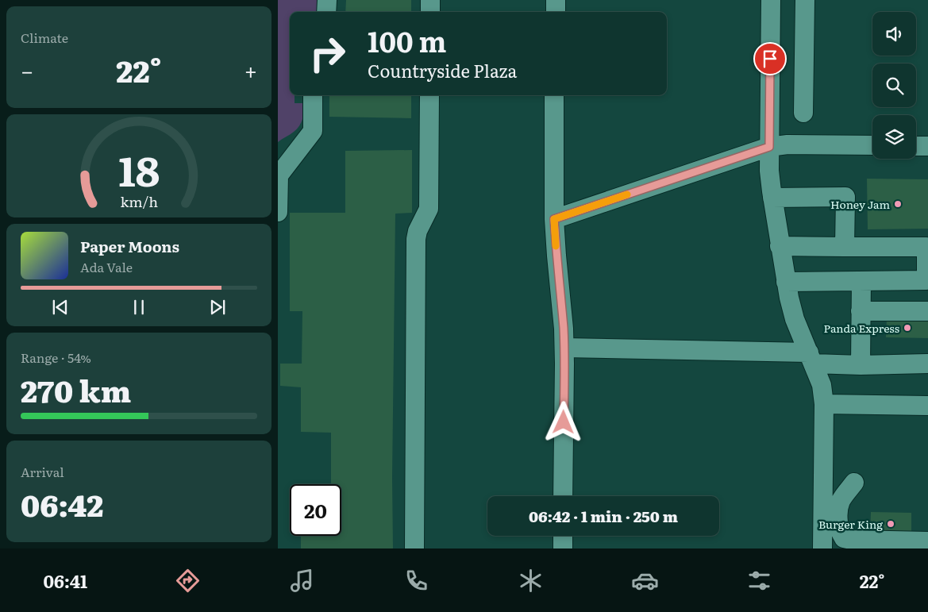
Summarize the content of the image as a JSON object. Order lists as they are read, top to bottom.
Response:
{
  "places": ["Honey Jam", "Panda Express", "Burger King"],
  "page": {
    "tile": [
      "Climate",
      ["Range · 54%", "270 km"],
      ["Arrival", "06:42"]
    ],
    "turn": ["100 m", "Countryside Plaza"],
    "heat": ["−", "22°", "+"],
    "song": ["Paper Moons", "Ada Vale"],
    "limit": "20",
    "trip": "06:42 · 1 min · 250 m",
    "tabs": ["06:41", "22°"],
    "gauge": ["18", "km/h"]
  }
}
